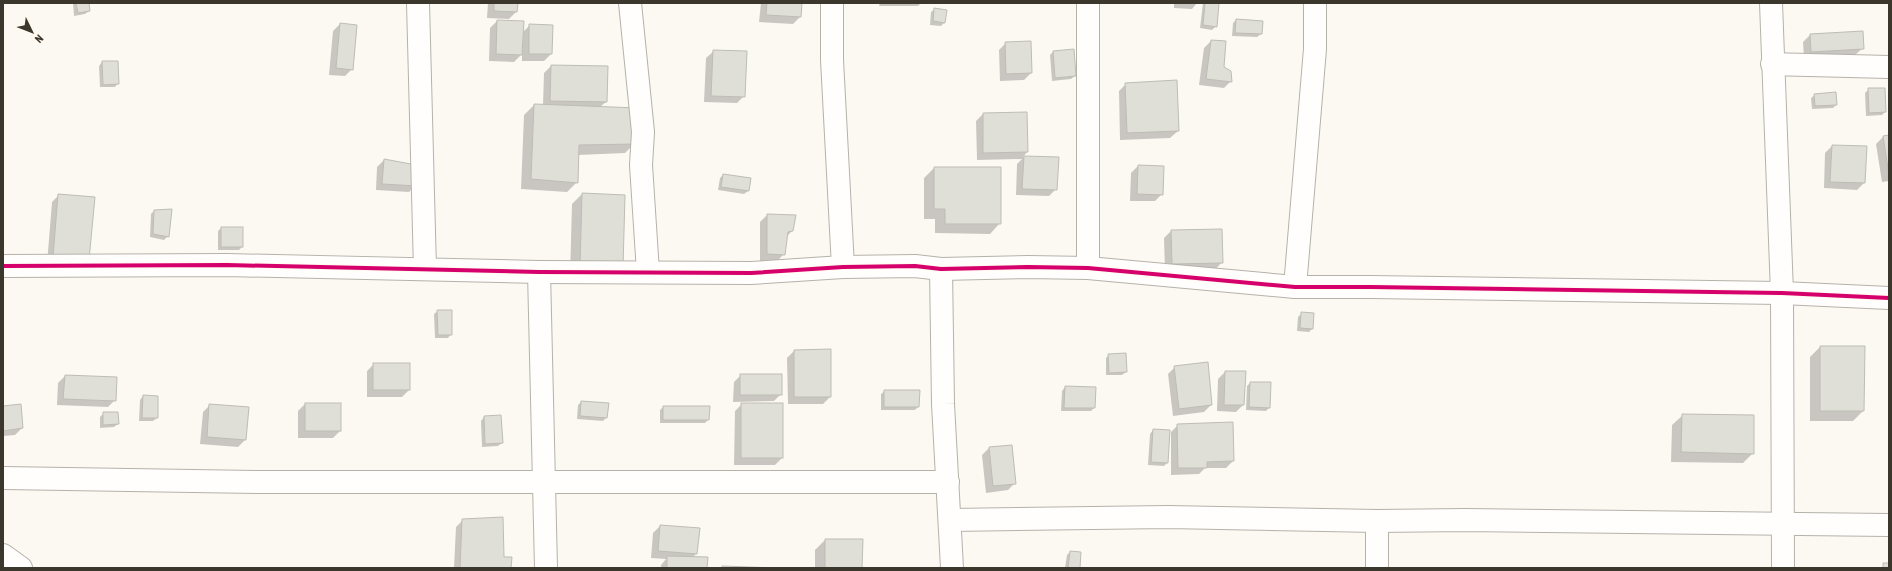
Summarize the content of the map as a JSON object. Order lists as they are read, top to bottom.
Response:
{
  "north": "bottom right"
}
